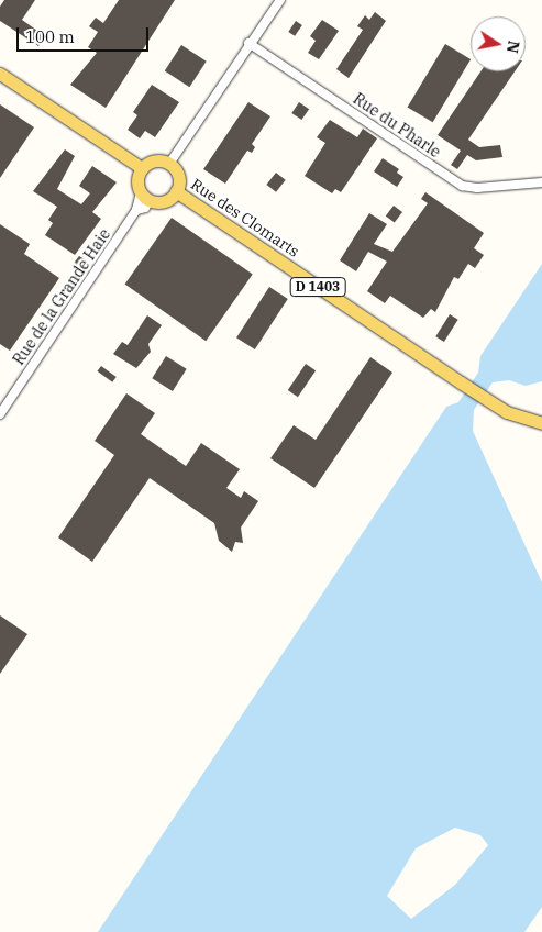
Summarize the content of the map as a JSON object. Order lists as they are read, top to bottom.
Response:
{
  "streets": {
    "main road": ["Rue des Clomarts", "D 1403"],
    "street": ["Rue du Pharle", "Rue de la Grande Haie"]
  },
  "crossings": [
    ["Rue des Clomarts", "Rue de la Grande Haie"]
  ],
  "scale_bar": "100 m",
  "north": "right"
}
